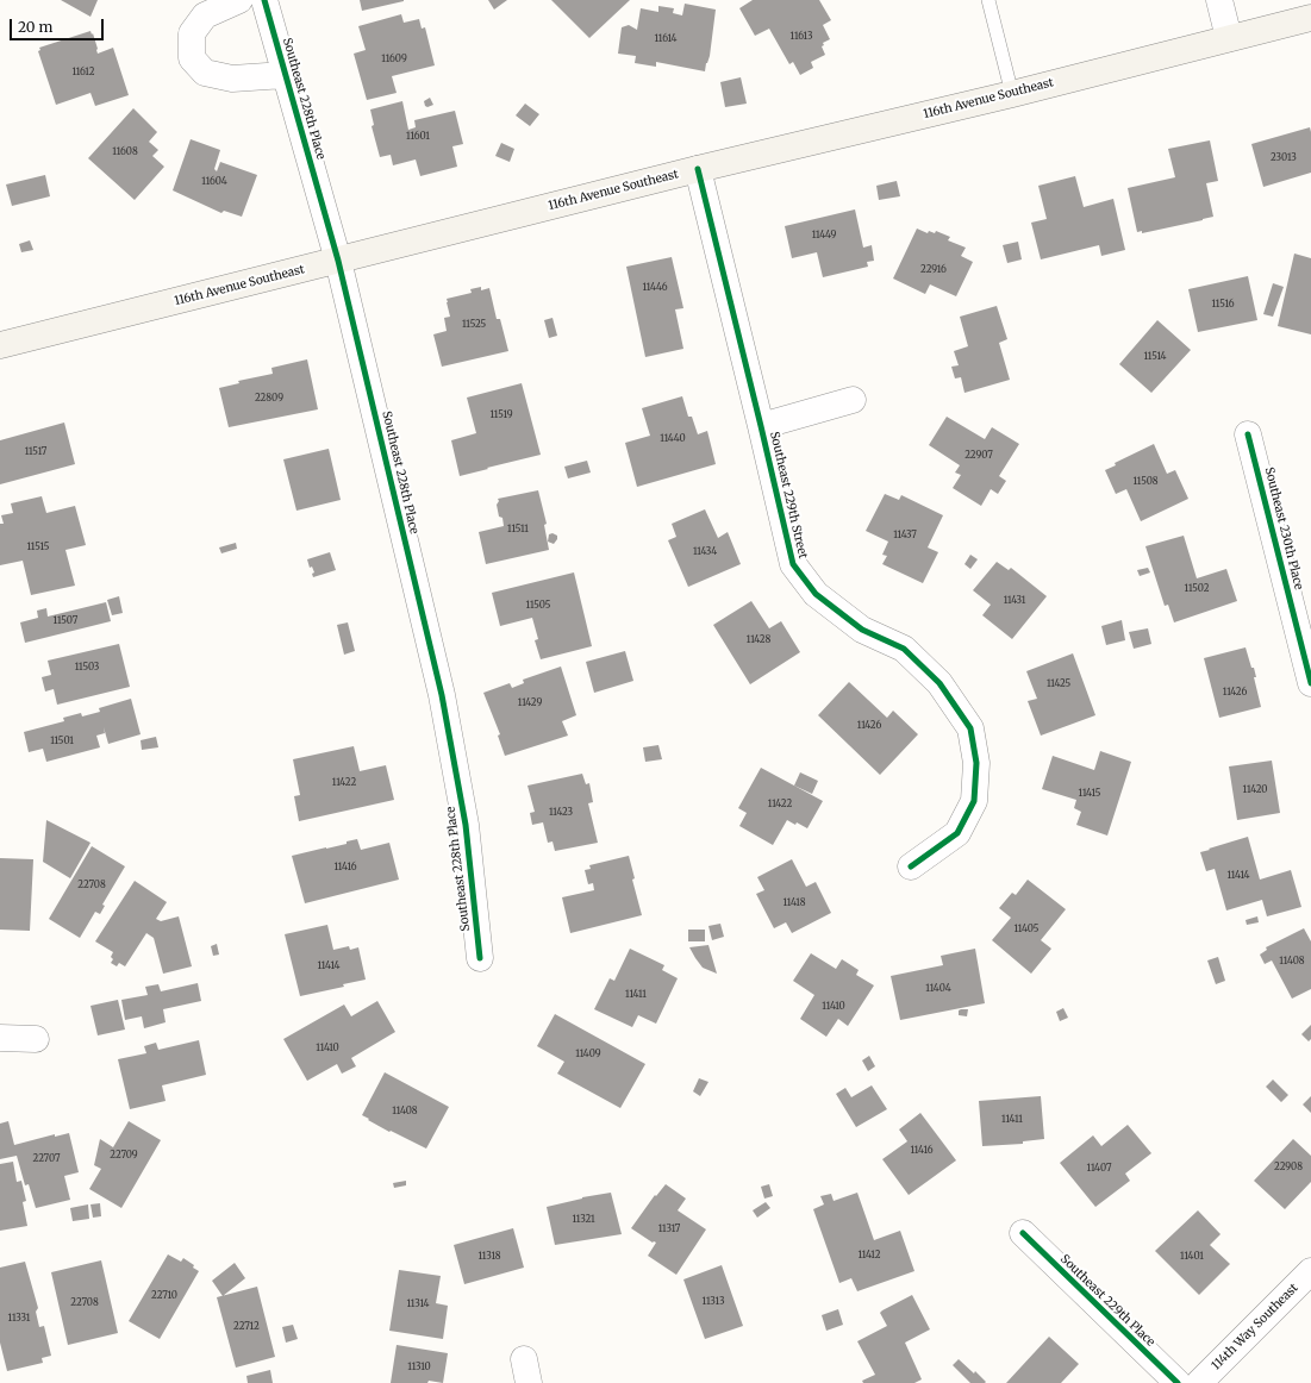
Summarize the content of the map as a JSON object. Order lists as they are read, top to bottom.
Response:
{
  "streets": {
    "main road": ["116th Avenue Southeast"],
    "street": [
      "Southeast 228th Place",
      "Southeast 229th Street",
      "Southeast 230th Place",
      "Southeast 229th Place",
      "114th Way Southeast"
    ]
  },
  "crossings": [
    ["Southeast 228th Place", "116th Avenue Southeast"],
    ["116th Avenue Southeast", "Southeast 229th Street"]
  ],
  "house_numbers": [
    "11613",
    "11614",
    "11609",
    "11612",
    "11601",
    "11608",
    "23013",
    "11604",
    "11449",
    "22916",
    "11446",
    "11516",
    "11525",
    "11514",
    "22809",
    "11519",
    "11440",
    "11517",
    "22907",
    "11508",
    "11511",
    "11437",
    "11515",
    "11434",
    "11502",
    "11431",
    "11505",
    "11507",
    "11428",
    "11503",
    "11425",
    "11426",
    "11429",
    "11426",
    "11501",
    "11422",
    "11420",
    "11415",
    "11422",
    "11423",
    "11416",
    "11414",
    "22708",
    "11418",
    "11405",
    "11408",
    "11414",
    "11404",
    "11411",
    "11410",
    "11410",
    "11409",
    "11408",
    "11411",
    "11416",
    "22709",
    "22707",
    "22908",
    "11407",
    "11321",
    "11317",
    "11412",
    "11318",
    "11401",
    "22710",
    "11313",
    "22708",
    "11314",
    "11331",
    "22712",
    "11310"
  ],
  "scale_bar": "20 m"
}
